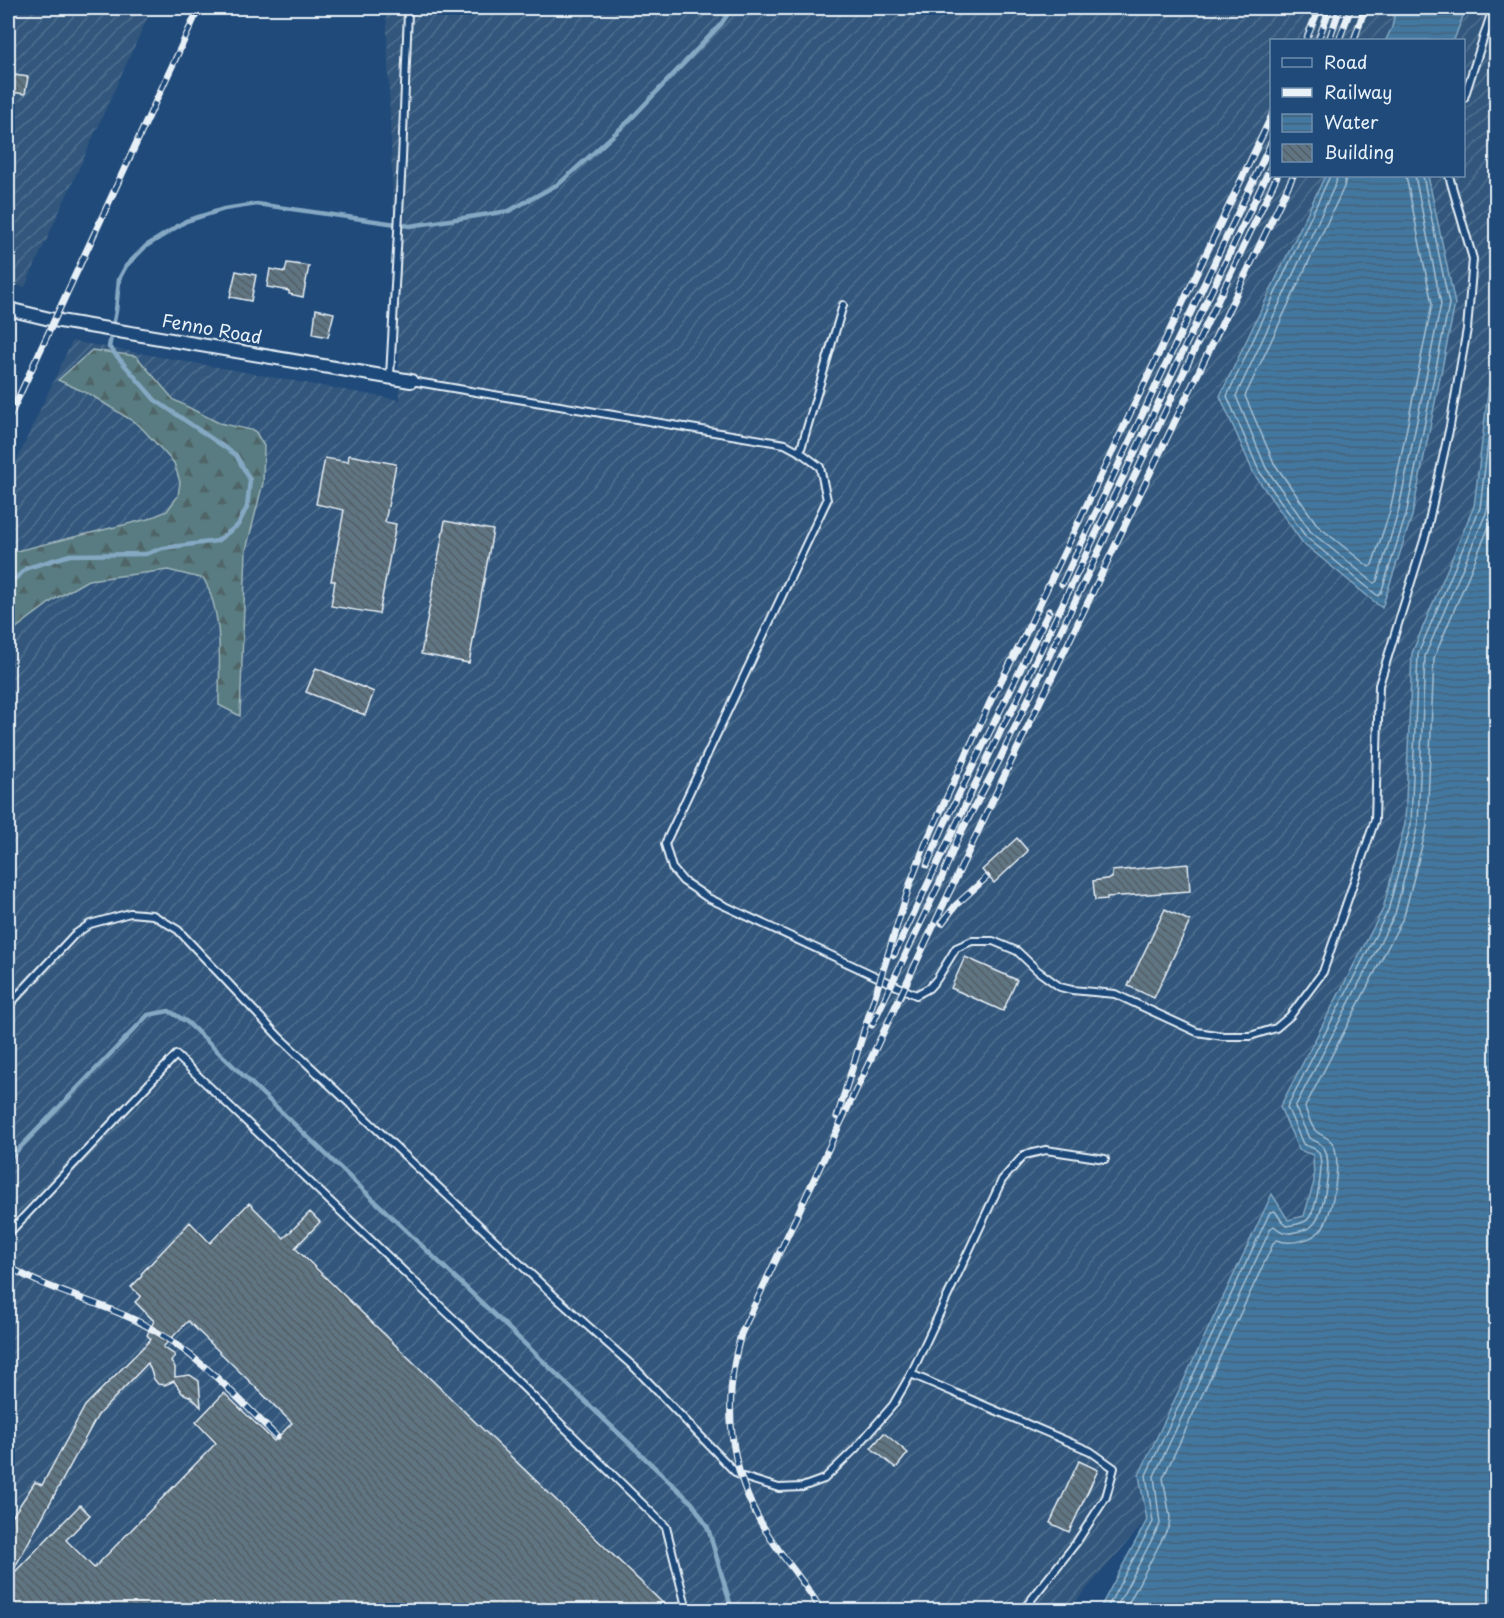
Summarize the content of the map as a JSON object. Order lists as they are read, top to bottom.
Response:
{
  "streets": {
    "street": ["Fenno Road"]
  },
  "legend": [
    "Road",
    "Railway",
    "Water",
    "Building"
  ]
}
